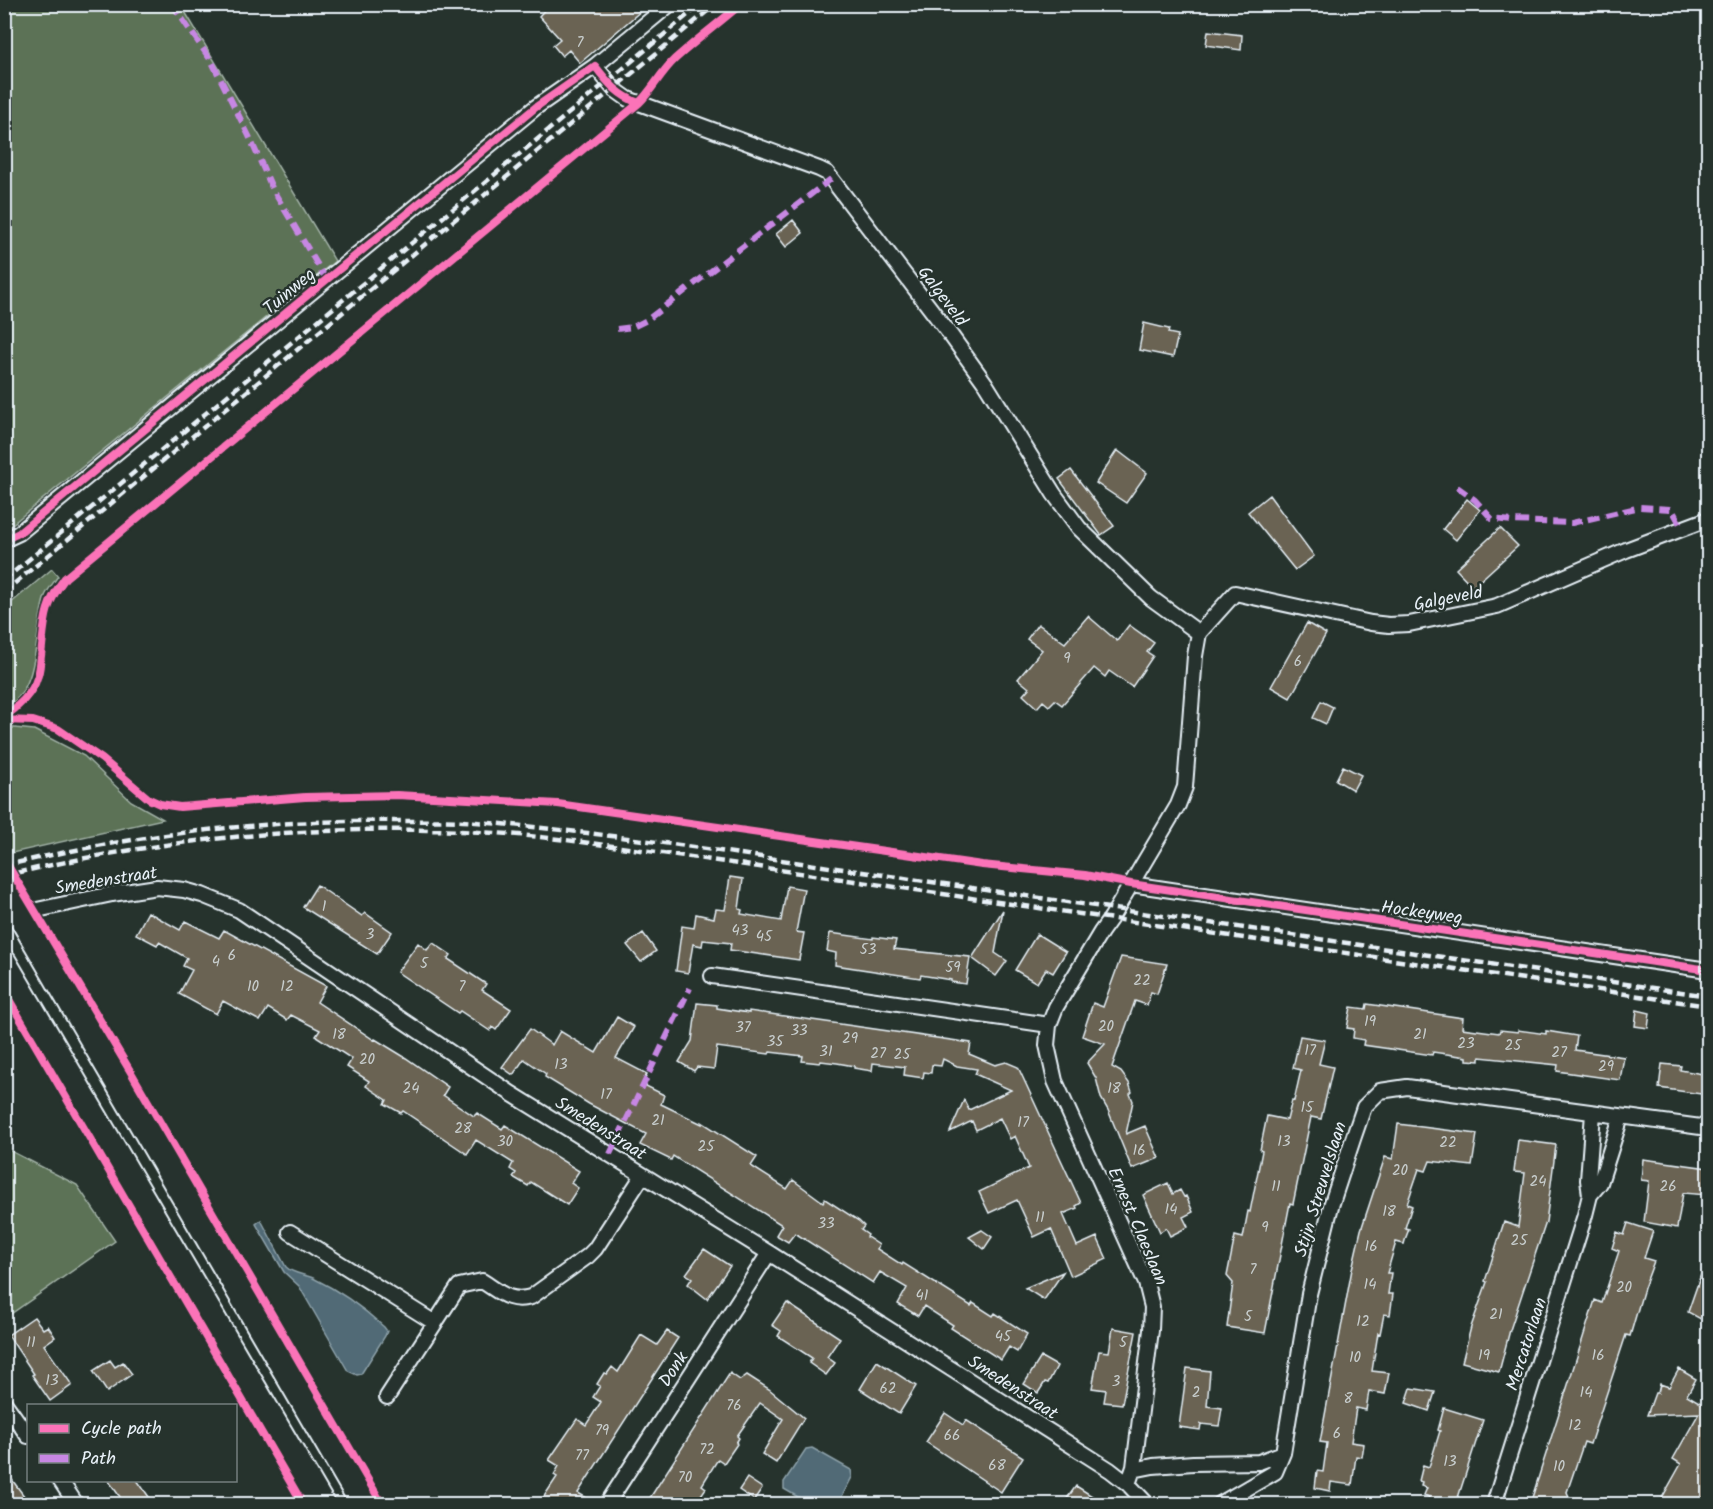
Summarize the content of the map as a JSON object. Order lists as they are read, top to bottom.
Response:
{
  "streets": {
    "street": [
      "Tuinweg",
      "Galgeveld",
      "Smedenstraat",
      "Hockeyweg",
      "Stijn Streuvelslaan",
      "Ernest Claeslaan",
      "Mercatorlaan",
      "Donk"
    ]
  },
  "crossings": [
    ["Tuinweg", "Galgeveld"],
    ["Smedenstraat", "Ernest Claeslaan"],
    ["Smedenstraat", "Donk"],
    ["Hockeyweg", "Ernest Claeslaan"],
    ["Stijn Streuvelslaan", "Mercatorlaan"]
  ],
  "house_numbers": [
    "7",
    "9",
    "6",
    "1",
    "43",
    "3",
    "45",
    "53",
    "6",
    "4",
    "5",
    "59",
    "22",
    "10",
    "12",
    "7",
    "19",
    "20",
    "37",
    "33",
    "18",
    "21",
    "29",
    "35",
    "23",
    "25",
    "17",
    "31",
    "27",
    "27",
    "25",
    "20",
    "13",
    "29",
    "24",
    "18",
    "17",
    "15",
    "21",
    "17",
    "28",
    "30",
    "13",
    "22",
    "25",
    "16",
    "20",
    "24",
    "11",
    "26",
    "14",
    "18",
    "11",
    "33",
    "9",
    "25",
    "16",
    "7",
    "14",
    "20",
    "41",
    "21",
    "5",
    "12",
    "45",
    "11",
    "5",
    "19",
    "16",
    "10",
    "13",
    "3",
    "62",
    "2",
    "14",
    "8",
    "76",
    "12",
    "79",
    "6",
    "66",
    "72",
    "77",
    "13",
    "68",
    "10",
    "70"
  ],
  "legend": ["Cycle path", "Path"]
}
